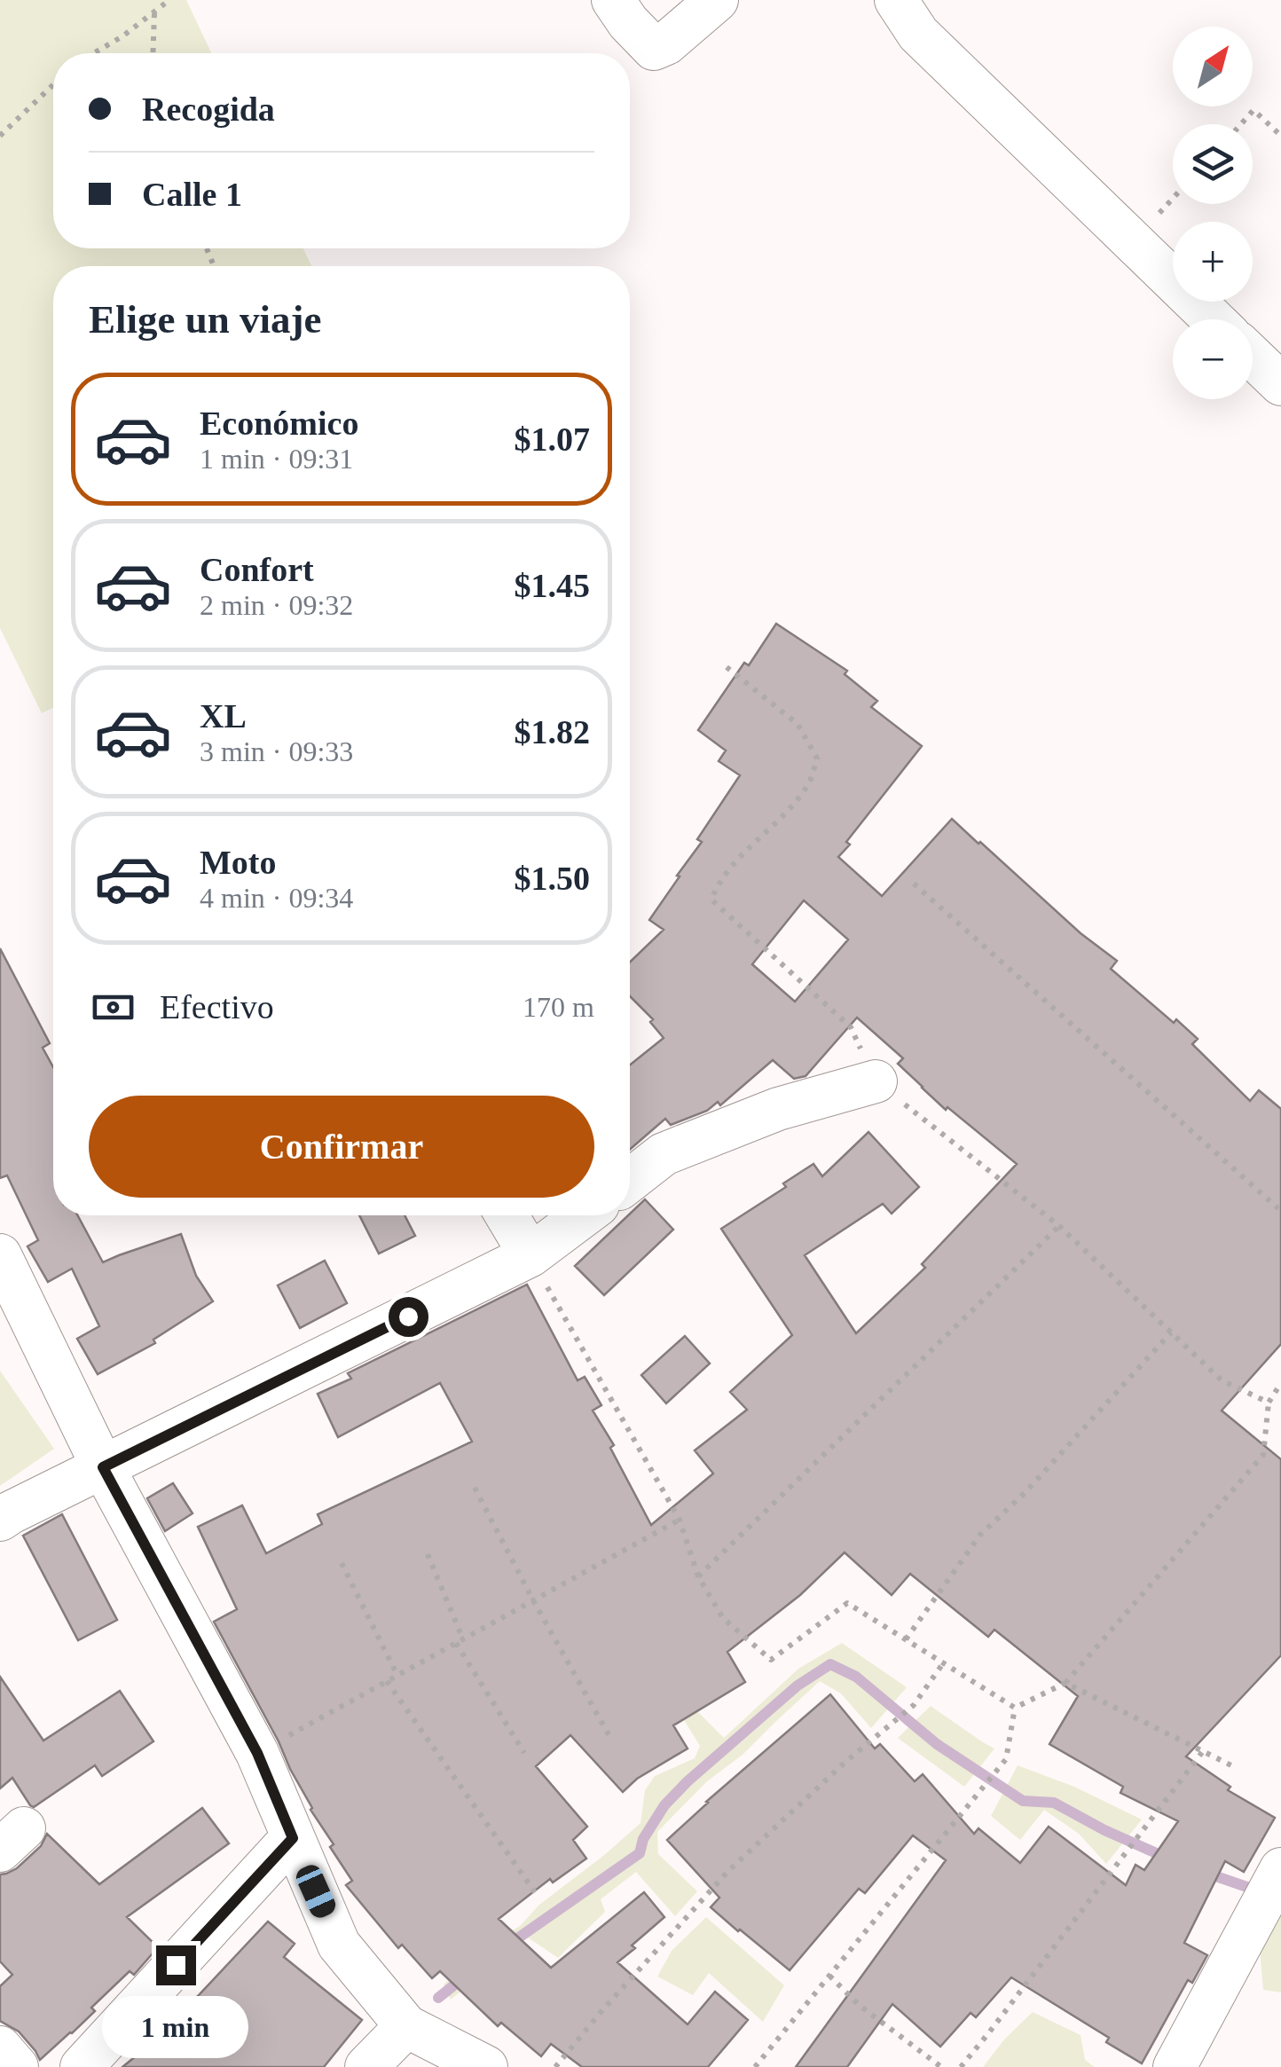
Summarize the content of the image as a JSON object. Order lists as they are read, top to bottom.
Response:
{
  "north": "top right",
  "page": {
    "map_buttons": ["+", "−"],
    "banner": ["Recogida", "Calle 1"],
    "heading": "Elige un viaje",
    "list": [
      {
        "name": "Económico",
        "note": "1 min · 09:31",
        "value": "$1.07"
      },
      {
        "name": "Confort",
        "note": "2 min · 09:32",
        "value": "$1.45"
      },
      {
        "name": "XL",
        "note": "3 min · 09:33",
        "value": "$1.82"
      },
      {
        "name": "Moto",
        "note": "4 min · 09:34",
        "value": "$1.50"
      }
    ],
    "pay": ["Efectivo", "170 m"],
    "buttons": "Confirmar",
    "bubble": "1 min"
  }
}
